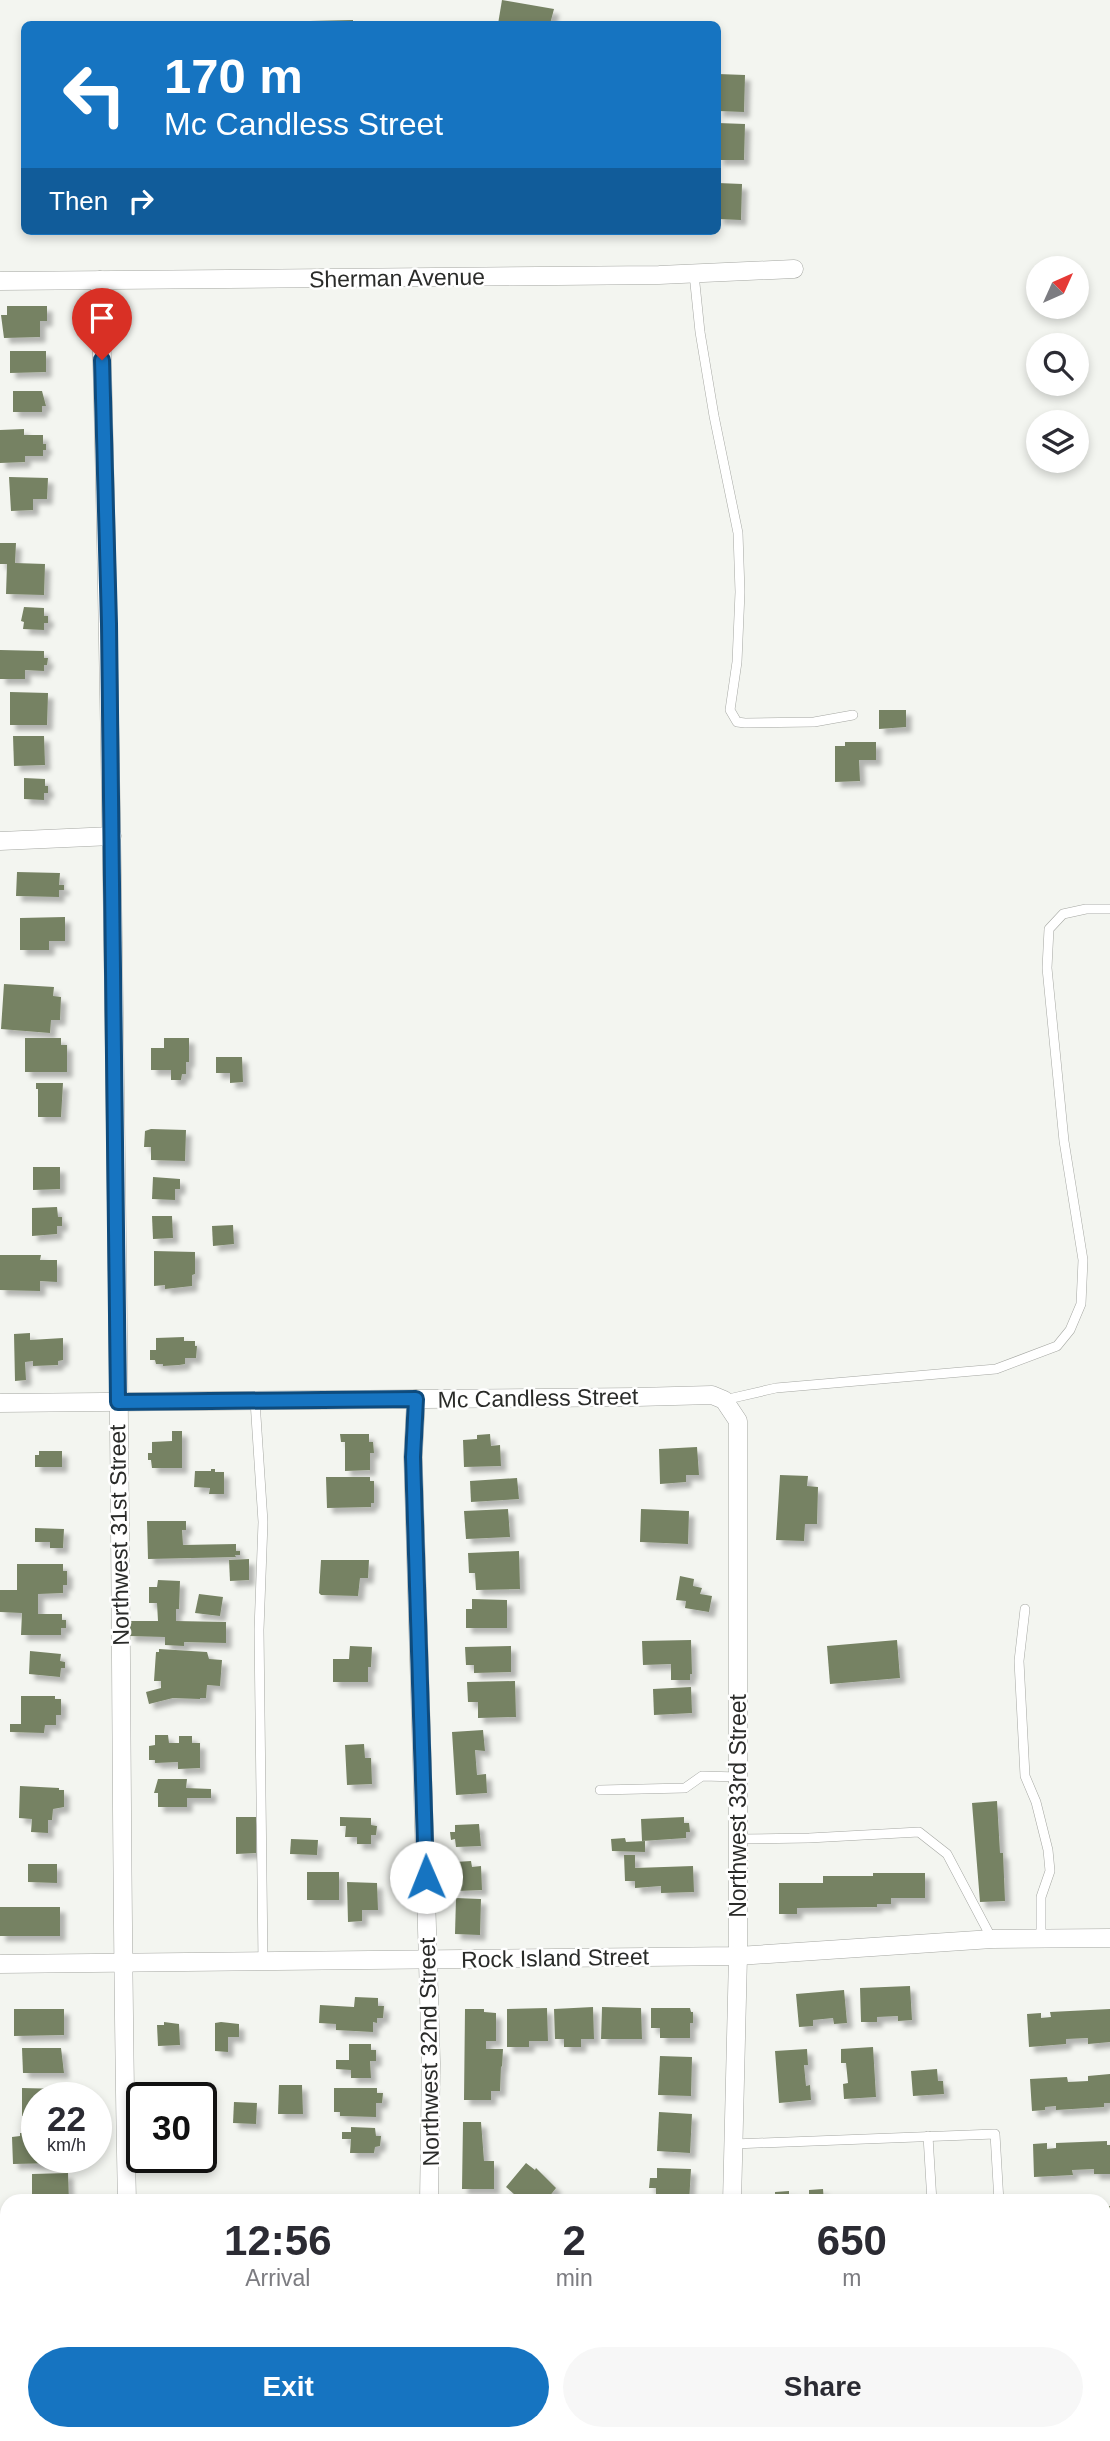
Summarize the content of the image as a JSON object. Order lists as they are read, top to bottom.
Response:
{
  "streets": {
    "street": [
      "Sherman Avenue",
      "Mc Candless Street",
      "Northwest 31st Street",
      "Northwest 33rd Street",
      "Rock Island Street",
      "Northwest 32nd Street"
    ]
  },
  "crossings": [
    ["Sherman Avenue", "Northwest 31st Street"],
    ["Mc Candless Street", "Northwest 31st Street"],
    ["Mc Candless Street", "Northwest 33rd Street"],
    ["Mc Candless Street", "Northwest 32nd Street"],
    ["Northwest 31st Street", "Rock Island Street"],
    ["Northwest 33rd Street", "Rock Island Street"],
    ["Rock Island Street", "Northwest 32nd Street"]
  ],
  "north": "top right",
  "page": {
    "turn": ["170 m", "Mc Candless Street"],
    "then": "Then",
    "speed": "22 km/h",
    "limit": "30",
    "eta": [
      "12:56",
      "Arrival",
      "2",
      "min",
      "650",
      "m"
    ],
    "buttons": ["Exit", "Share"]
  }
}
